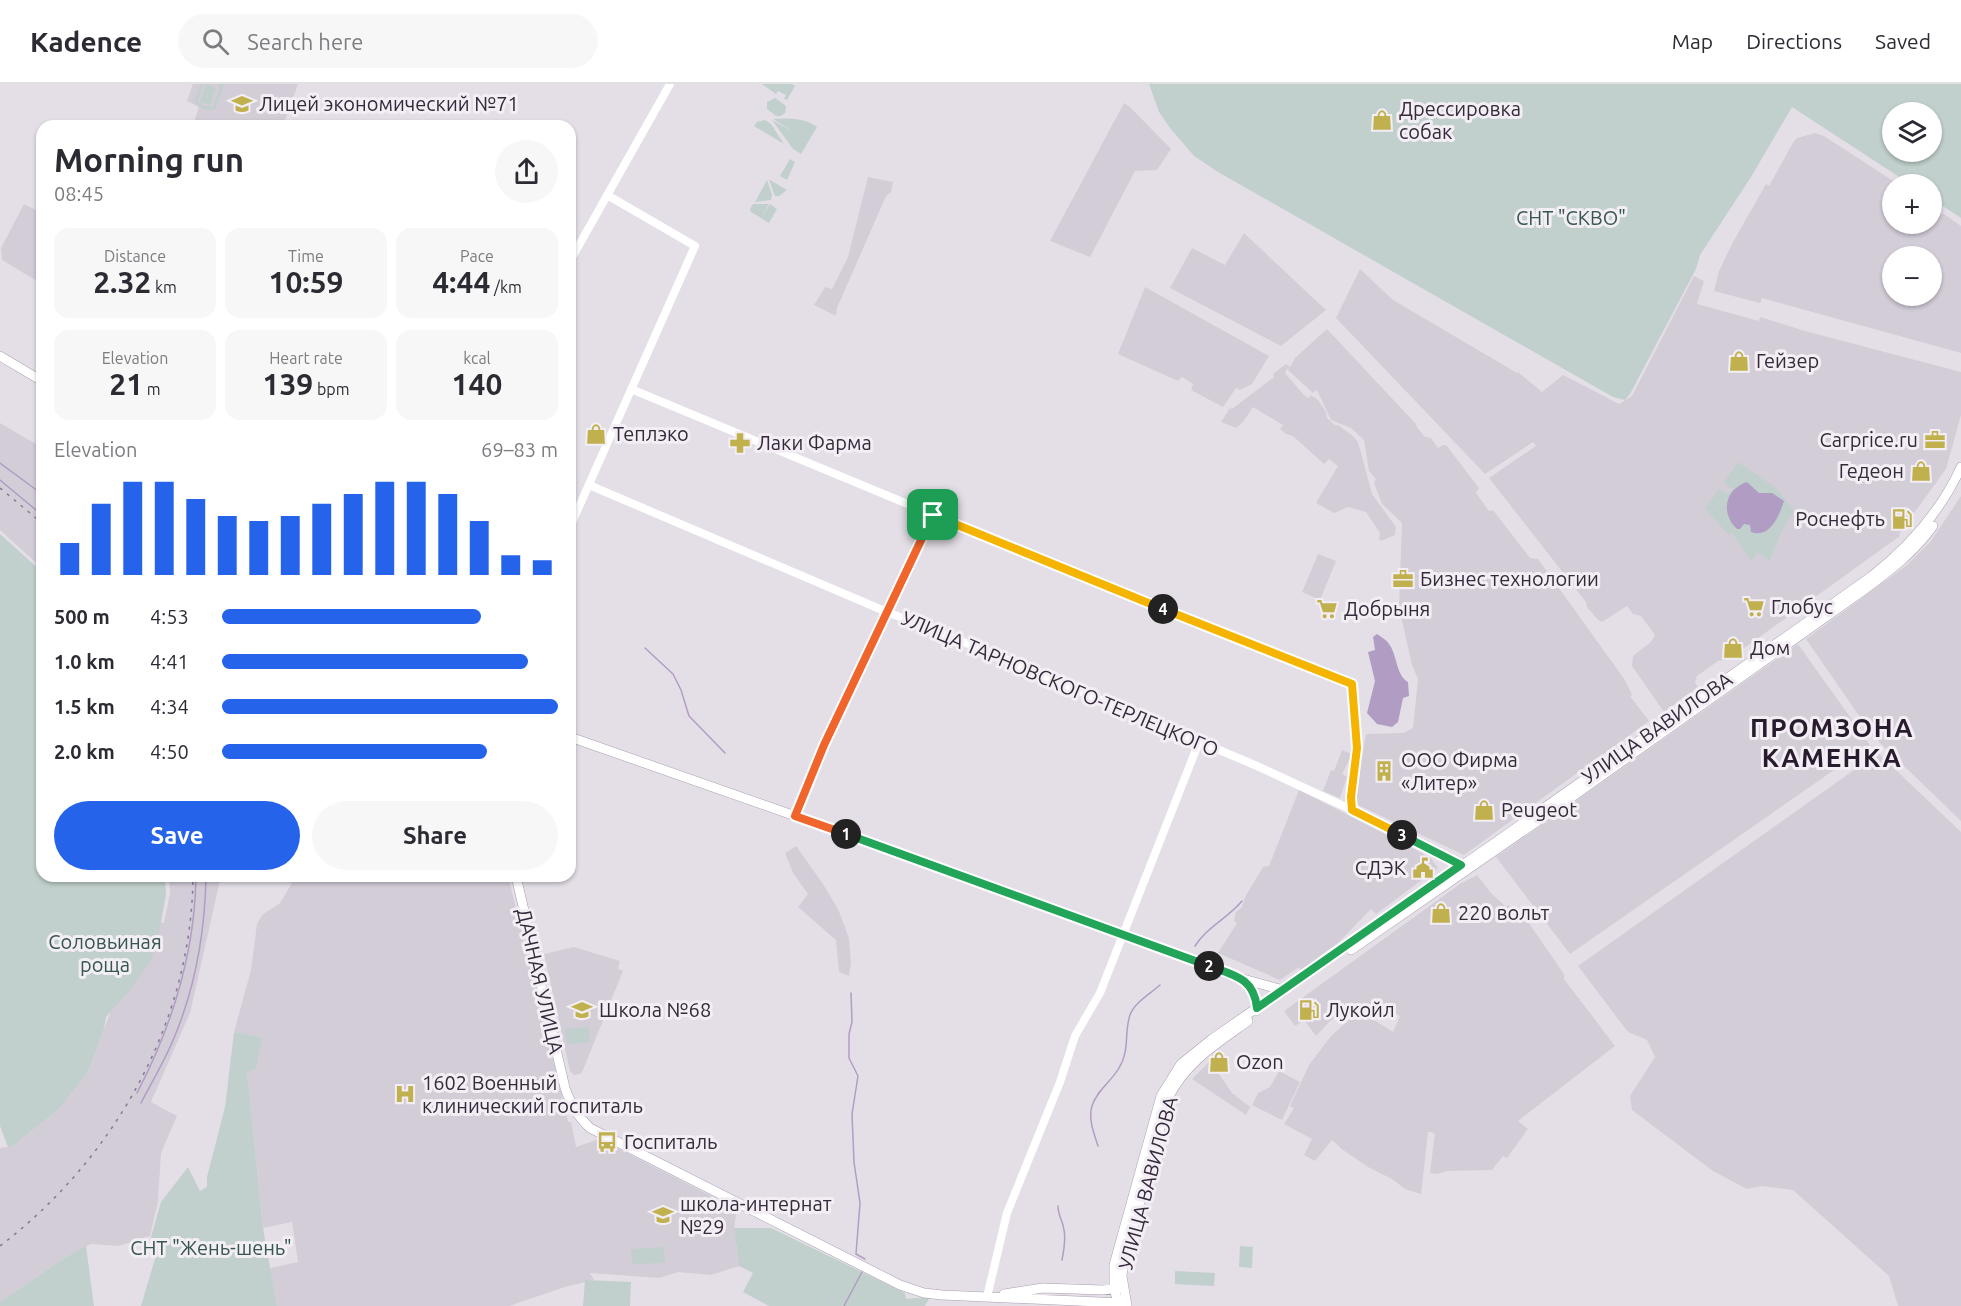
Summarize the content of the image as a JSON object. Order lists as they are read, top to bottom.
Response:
{
  "streets": {
    "main road": ["УЛИЦА ВАВИЛОВА", "ДАЧНАЯ УЛИЦА"],
    "street": ["УЛИЦА ТАРНОВСКОГО-ТЕРЛЕЦКОГО"]
  },
  "crossings": [
    ["УЛИЦА ТАРНОВСКОГО-ТЕРЛЕЦКОГО", "УЛИЦА ВАВИЛОВА"]
  ],
  "districts": ["ПРОМЗОНА КАМЕНКА"],
  "parks": ["СНТ \"СКВО\"", "Соловьиная роща", "СНТ \"Жень-шень\""],
  "places": {
    "school or university": ["Лицей экономический №71", "Школа №68", "школа-интернат №29"],
    "shop": [
      "Дрессировка собак",
      "Гейзер",
      "Теплэко",
      "Гедеон",
      "Дом",
      "Peugeot",
      "220 вольт",
      "Ozon"
    ],
    "office": ["Carprice.ru", "Бизнес технологии"],
    "pharmacy": ["Лаки Фарма"],
    "fuel station": ["Роснефть", "Лукойл"],
    "supermarket": ["Глобус", "Добрыня"],
    "building": ["ООО Фирма «Литер»"],
    "public building": ["СДЭК"],
    "hospital": ["1602 Военный клинический госпиталь"],
    "bus stop": ["Госпиталь"]
  },
  "page": {
    "header": "Kadence",
    "search": "Search here",
    "nav": ["Map", "Directions", "Saved"],
    "map_buttons": ["+", "−"],
    "heading": ["Morning run", "08:45"],
    "stats": [
      ["Distance", "2.32 km"],
      ["Time", "10:59"],
      ["Pace", "4:44 /km"],
      ["Elevation", "21 m"],
      ["Heart rate", "139 bpm"],
      ["kcal", "140"]
    ],
    "chart": ["Elevation", "69–83 m"],
    "pins": [
      "4",
      "1",
      "3",
      "2"
    ],
    "list": [
      {
        "name": "500 m",
        "note": "4:53"
      },
      {
        "name": "1.0 km",
        "note": "4:41"
      },
      {
        "name": "1.5 km",
        "note": "4:34"
      },
      {
        "name": "2.0 km",
        "note": "4:50"
      }
    ],
    "buttons": ["Save", "Share"]
  }
}
